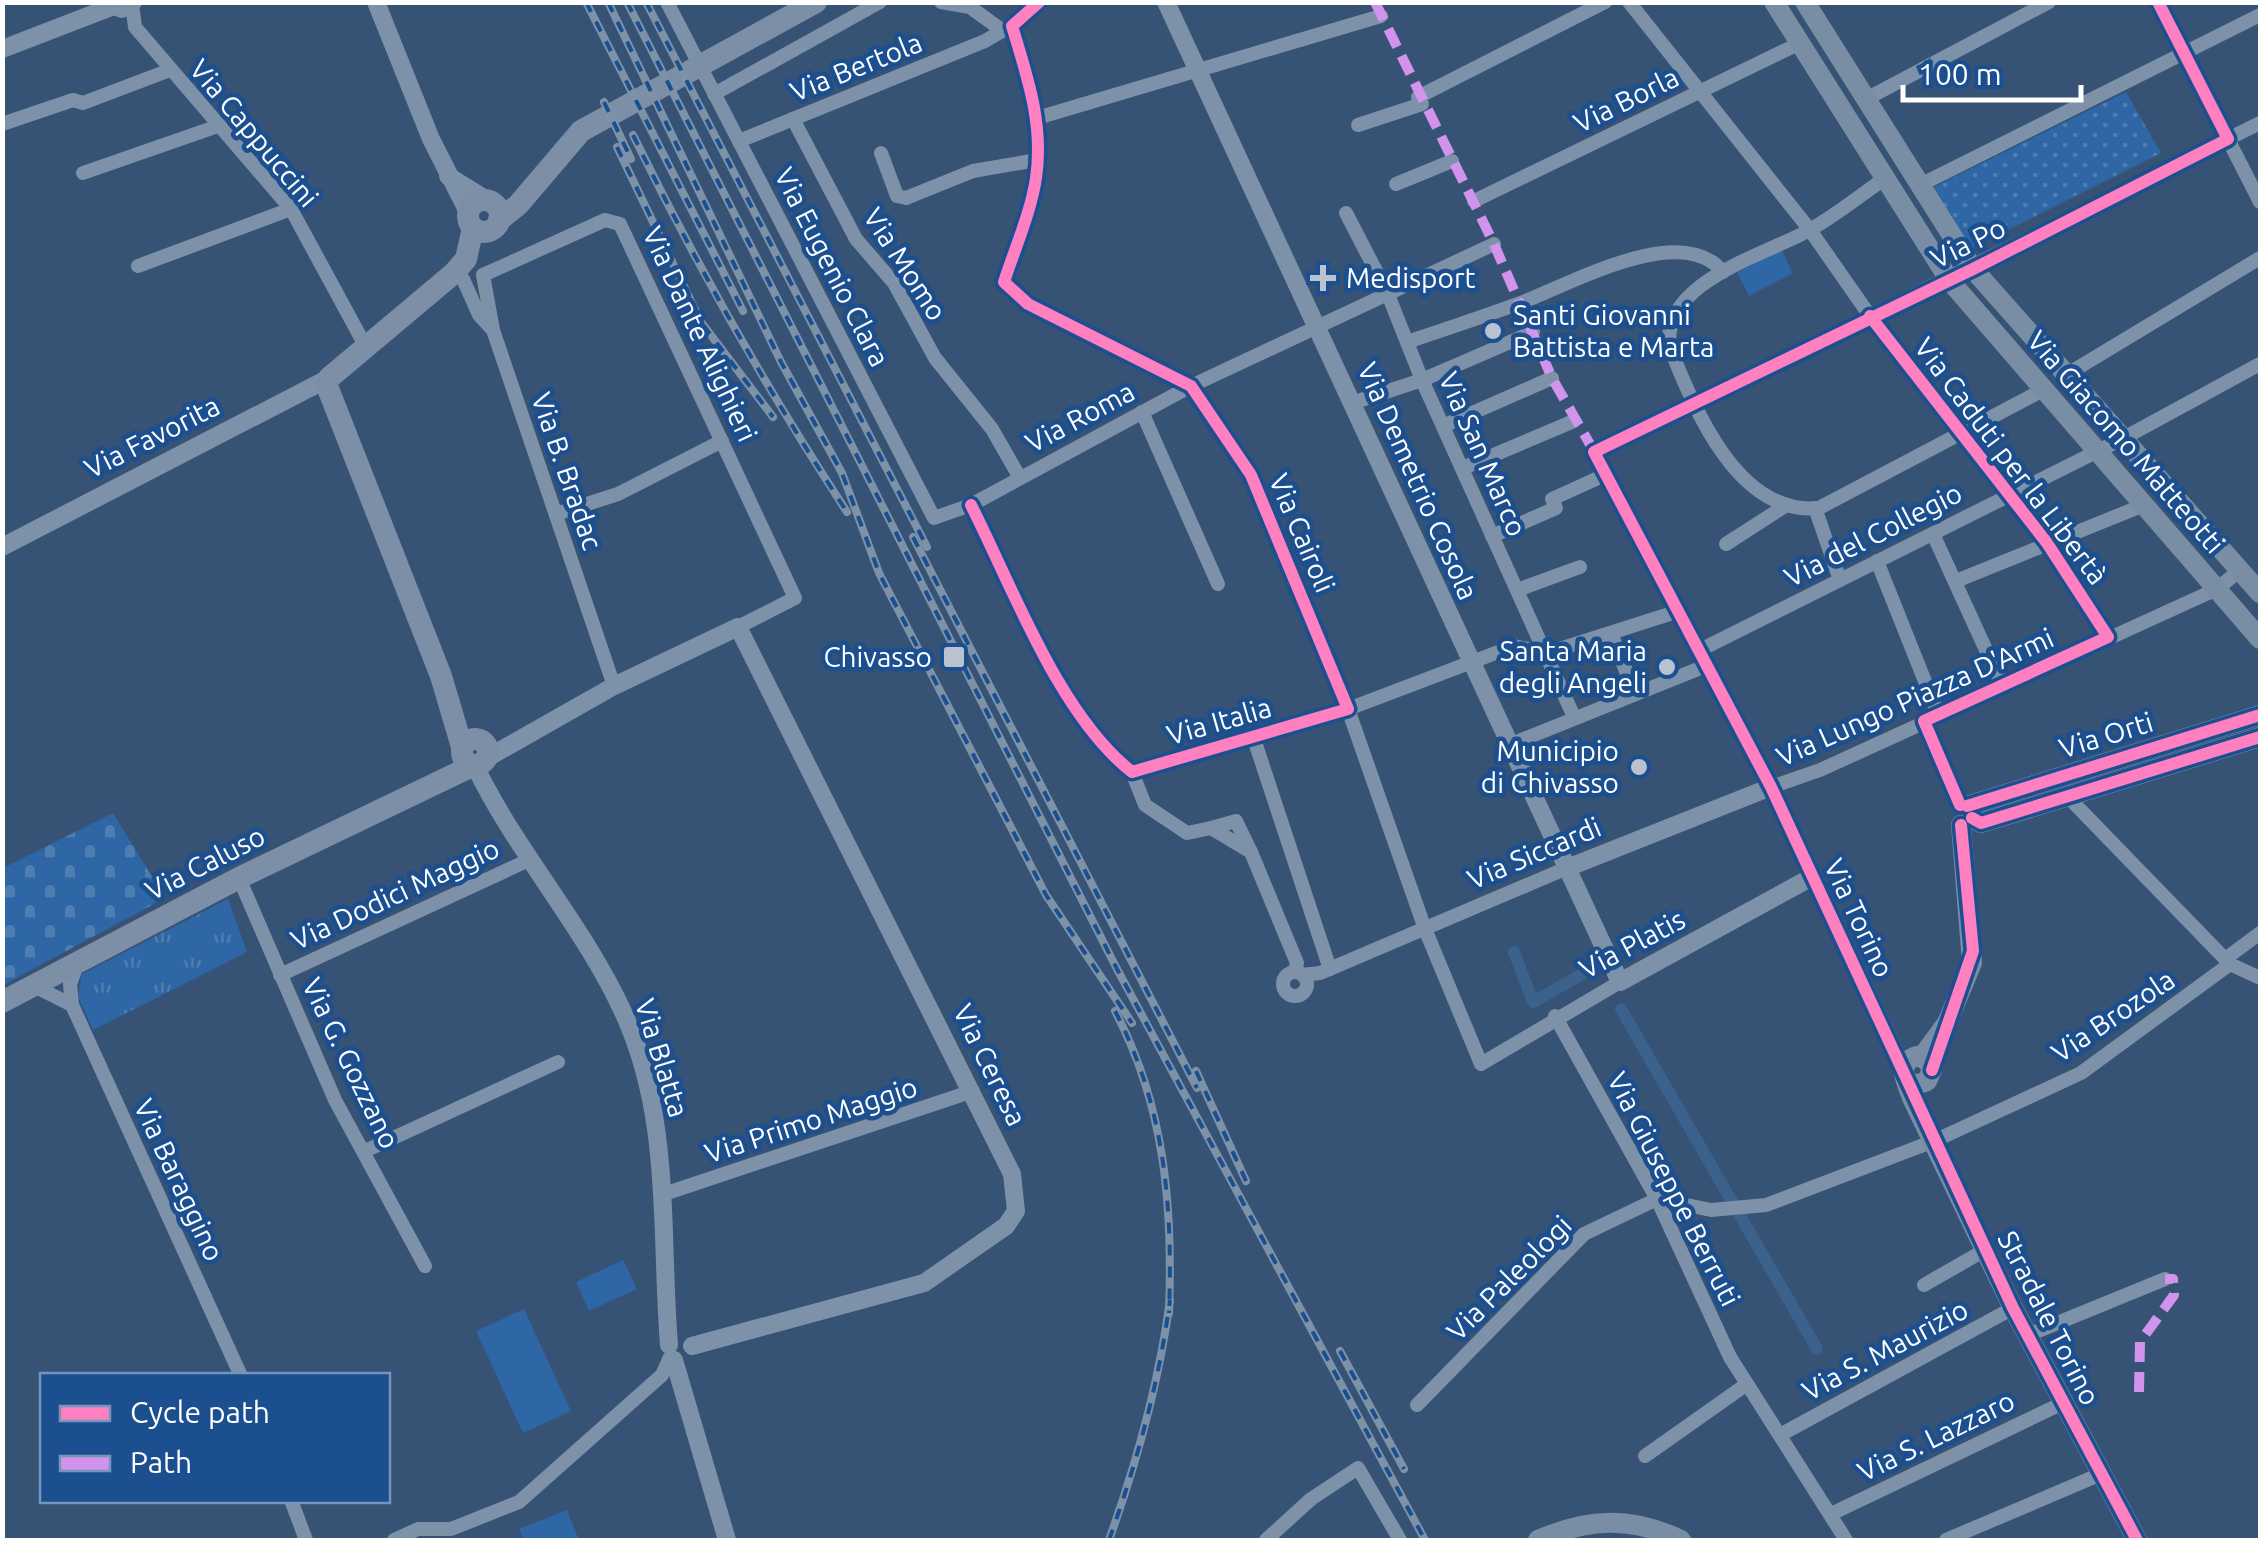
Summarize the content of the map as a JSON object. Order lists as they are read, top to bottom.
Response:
{
  "streets": {
    "main road": [
      "Via Giacomo Matteotti",
      "Via Orti",
      "Via Caluso",
      "Stradale Torino"
    ],
    "street": [
      "Via Bertola",
      "Via Borla",
      "Via Cappuccini",
      "Via Po",
      "Via Momo",
      "Via Eugenio Clara",
      "Via Dante Alighieri",
      "Via Roma",
      "Via Favorita",
      "Via San Marco",
      "Via Caduti per la Libertà",
      "Via B. Bradac",
      "Via Demetrio Cosola",
      "Via Cairoli",
      "Via del Collegio",
      "Via Lungo Piazza D'Armi",
      "Via Italia",
      "Via Siccardi",
      "Via Dodici Maggio",
      "Via Torino",
      "Via Platis",
      "Via Brozola",
      "Via Blatta",
      "Via G. Gozzano",
      "Via Ceresa",
      "Via Primo Maggio",
      "Via Baraggino",
      "Via Giuseppe Berruti",
      "Via Paleologi",
      "Via S. Maurizio",
      "Via S. Lazzaro"
    ]
  },
  "crossings": [
    ["Via Bertola", "Via Momo"],
    ["Via Bertola", "Via Eugenio Clara"],
    ["Via Borla", "Via Giacomo Matteotti"],
    ["Via Borla", "Via Caduti per la Libertà"],
    ["Via Po", "Via Giacomo Matteotti"],
    ["Via Po", "Via Caduti per la Libertà"],
    ["Via Momo", "Via Roma"],
    ["Via Eugenio Clara", "Via Roma"],
    ["Via Dante Alighieri", "Via B. Bradac"],
    ["Via Dante Alighieri", "Via Caluso"],
    ["Via Roma", "Via Demetrio Cosola"],
    ["Via Roma", "Via Cairoli"],
    ["Via Giacomo Matteotti", "Via del Collegio"],
    ["Via Giacomo Matteotti", "Via Lungo Piazza D'Armi"],
    ["Via San Marco", "Via Italia"],
    ["Via Caduti per la Libertà", "Via del Collegio"],
    ["Via Caduti per la Libertà", "Via Lungo Piazza D'Armi"],
    ["Via B. Bradac", "Via Caluso"],
    ["Via Demetrio Cosola", "Via Italia"],
    ["Via Demetrio Cosola", "Via Siccardi"],
    ["Via Demetrio Cosola", "Via Platis"],
    ["Via Cairoli", "Via Italia"],
    ["Via Cairoli", "Via Siccardi"],
    ["Via Cairoli", "Via Platis"],
    ["Via Lungo Piazza D'Armi", "Via Siccardi"],
    ["Via Lungo Piazza D'Armi", "Via Torino"],
    ["Via Italia", "Via Siccardi"],
    ["Via Siccardi", "Via Torino"],
    ["Via Caluso", "Via Blatta"],
    ["Via Caluso", "Via G. Gozzano"],
    ["Via Caluso", "Via Ceresa"],
    ["Via Caluso", "Via Baraggino"],
    ["Via Dodici Maggio", "Via Blatta"],
    ["Via Dodici Maggio", "Via G. Gozzano"],
    ["Via Torino", "Via Platis"],
    ["Via Torino", "Stradale Torino"],
    ["Via Platis", "Via Giuseppe Berruti"],
    ["Via Brozola", "Stradale Torino"],
    ["Via Blatta", "Via Ceresa"],
    ["Via Blatta", "Via Primo Maggio"],
    ["Via Ceresa", "Via Primo Maggio"],
    ["Via Giuseppe Berruti", "Via Paleologi"],
    ["Via Giuseppe Berruti", "Via S. Maurizio"],
    ["Via Giuseppe Berruti", "Via S. Lazzaro"],
    ["Stradale Torino", "Via S. Maurizio"],
    ["Stradale Torino", "Via S. Lazzaro"]
  ],
  "places": {
    "health": ["Medisport"],
    "other": ["Santi Giovanni Battista e Marta", "Santa Maria degli Angeli", "Municipio di Chivasso"],
    "transit": ["Chivasso"]
  },
  "legend": ["Cycle path", "Path"],
  "scale_bar": "100 m"
}
